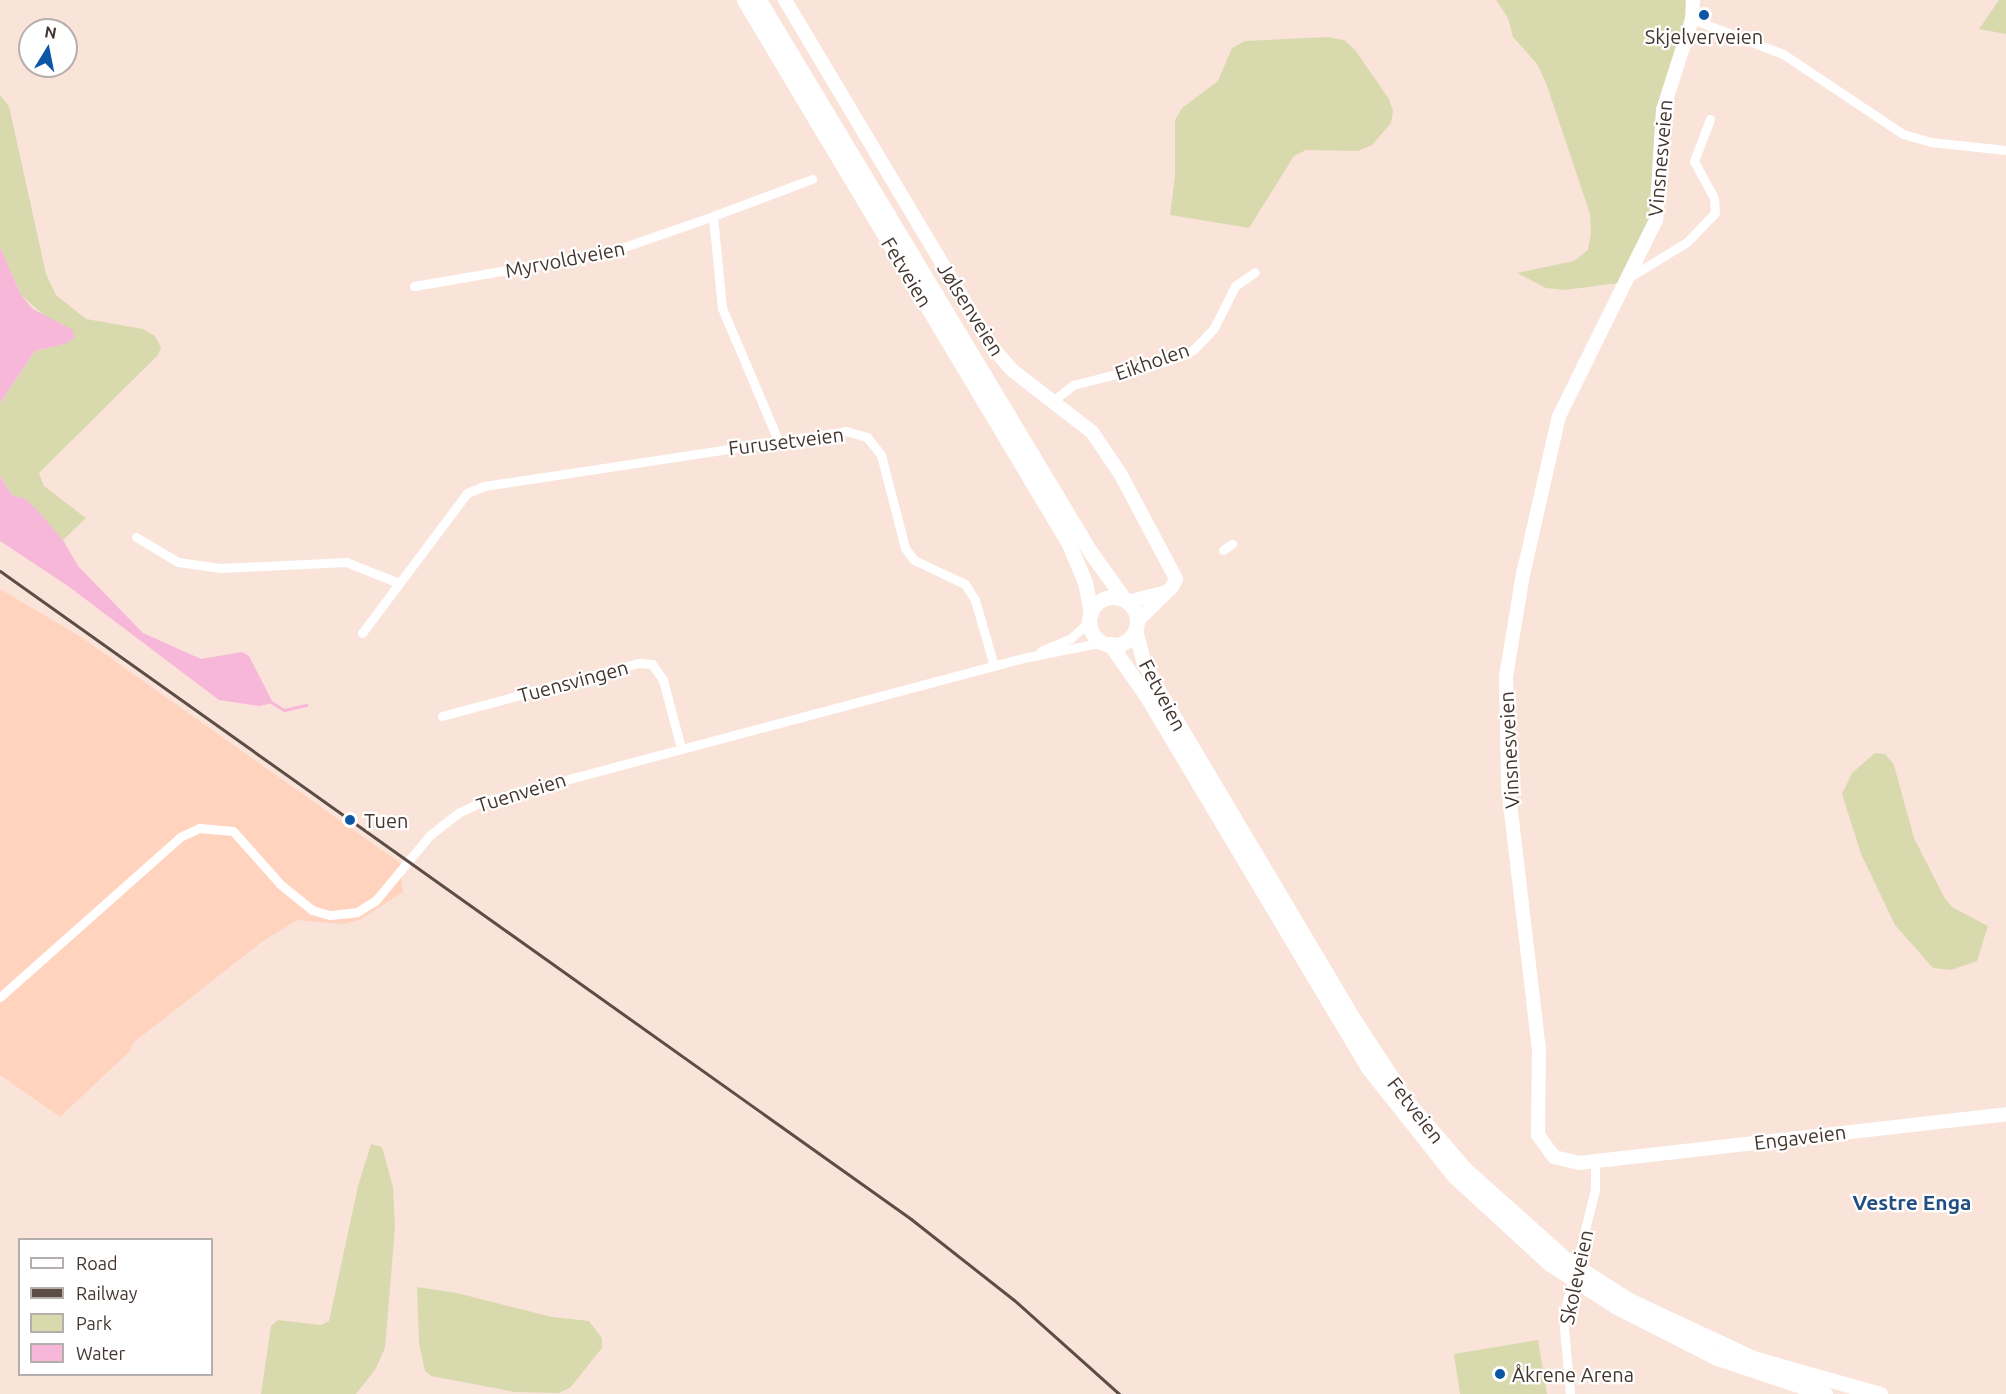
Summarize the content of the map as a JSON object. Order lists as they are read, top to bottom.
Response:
{
  "streets": {
    "highway": ["Fetveien"],
    "main road": ["Vinsnesveien", "Jølsenveien", "Engaveien"],
    "street": [
      "Myrvoldveien",
      "Eikholen",
      "Furusetveien",
      "Tuensvingen",
      "Tuenveien",
      "Skoleveien"
    ]
  },
  "crossings": [
    ["Vinsnesveien", "Engaveien"],
    ["Vinsnesveien", "Skoleveien"],
    ["Fetveien", "Tuenveien"],
    ["Jølsenveien", "Eikholen"],
    ["Furusetveien", "Tuenveien"],
    ["Tuensvingen", "Tuenveien"],
    ["Engaveien", "Skoleveien"]
  ],
  "districts": ["Vestre Enga"],
  "places": ["Skjelverveien", "Tuen", "Åkrene Arena"],
  "legend": [
    "Road",
    "Railway",
    "Park",
    "Water"
  ],
  "north": "top"
}
